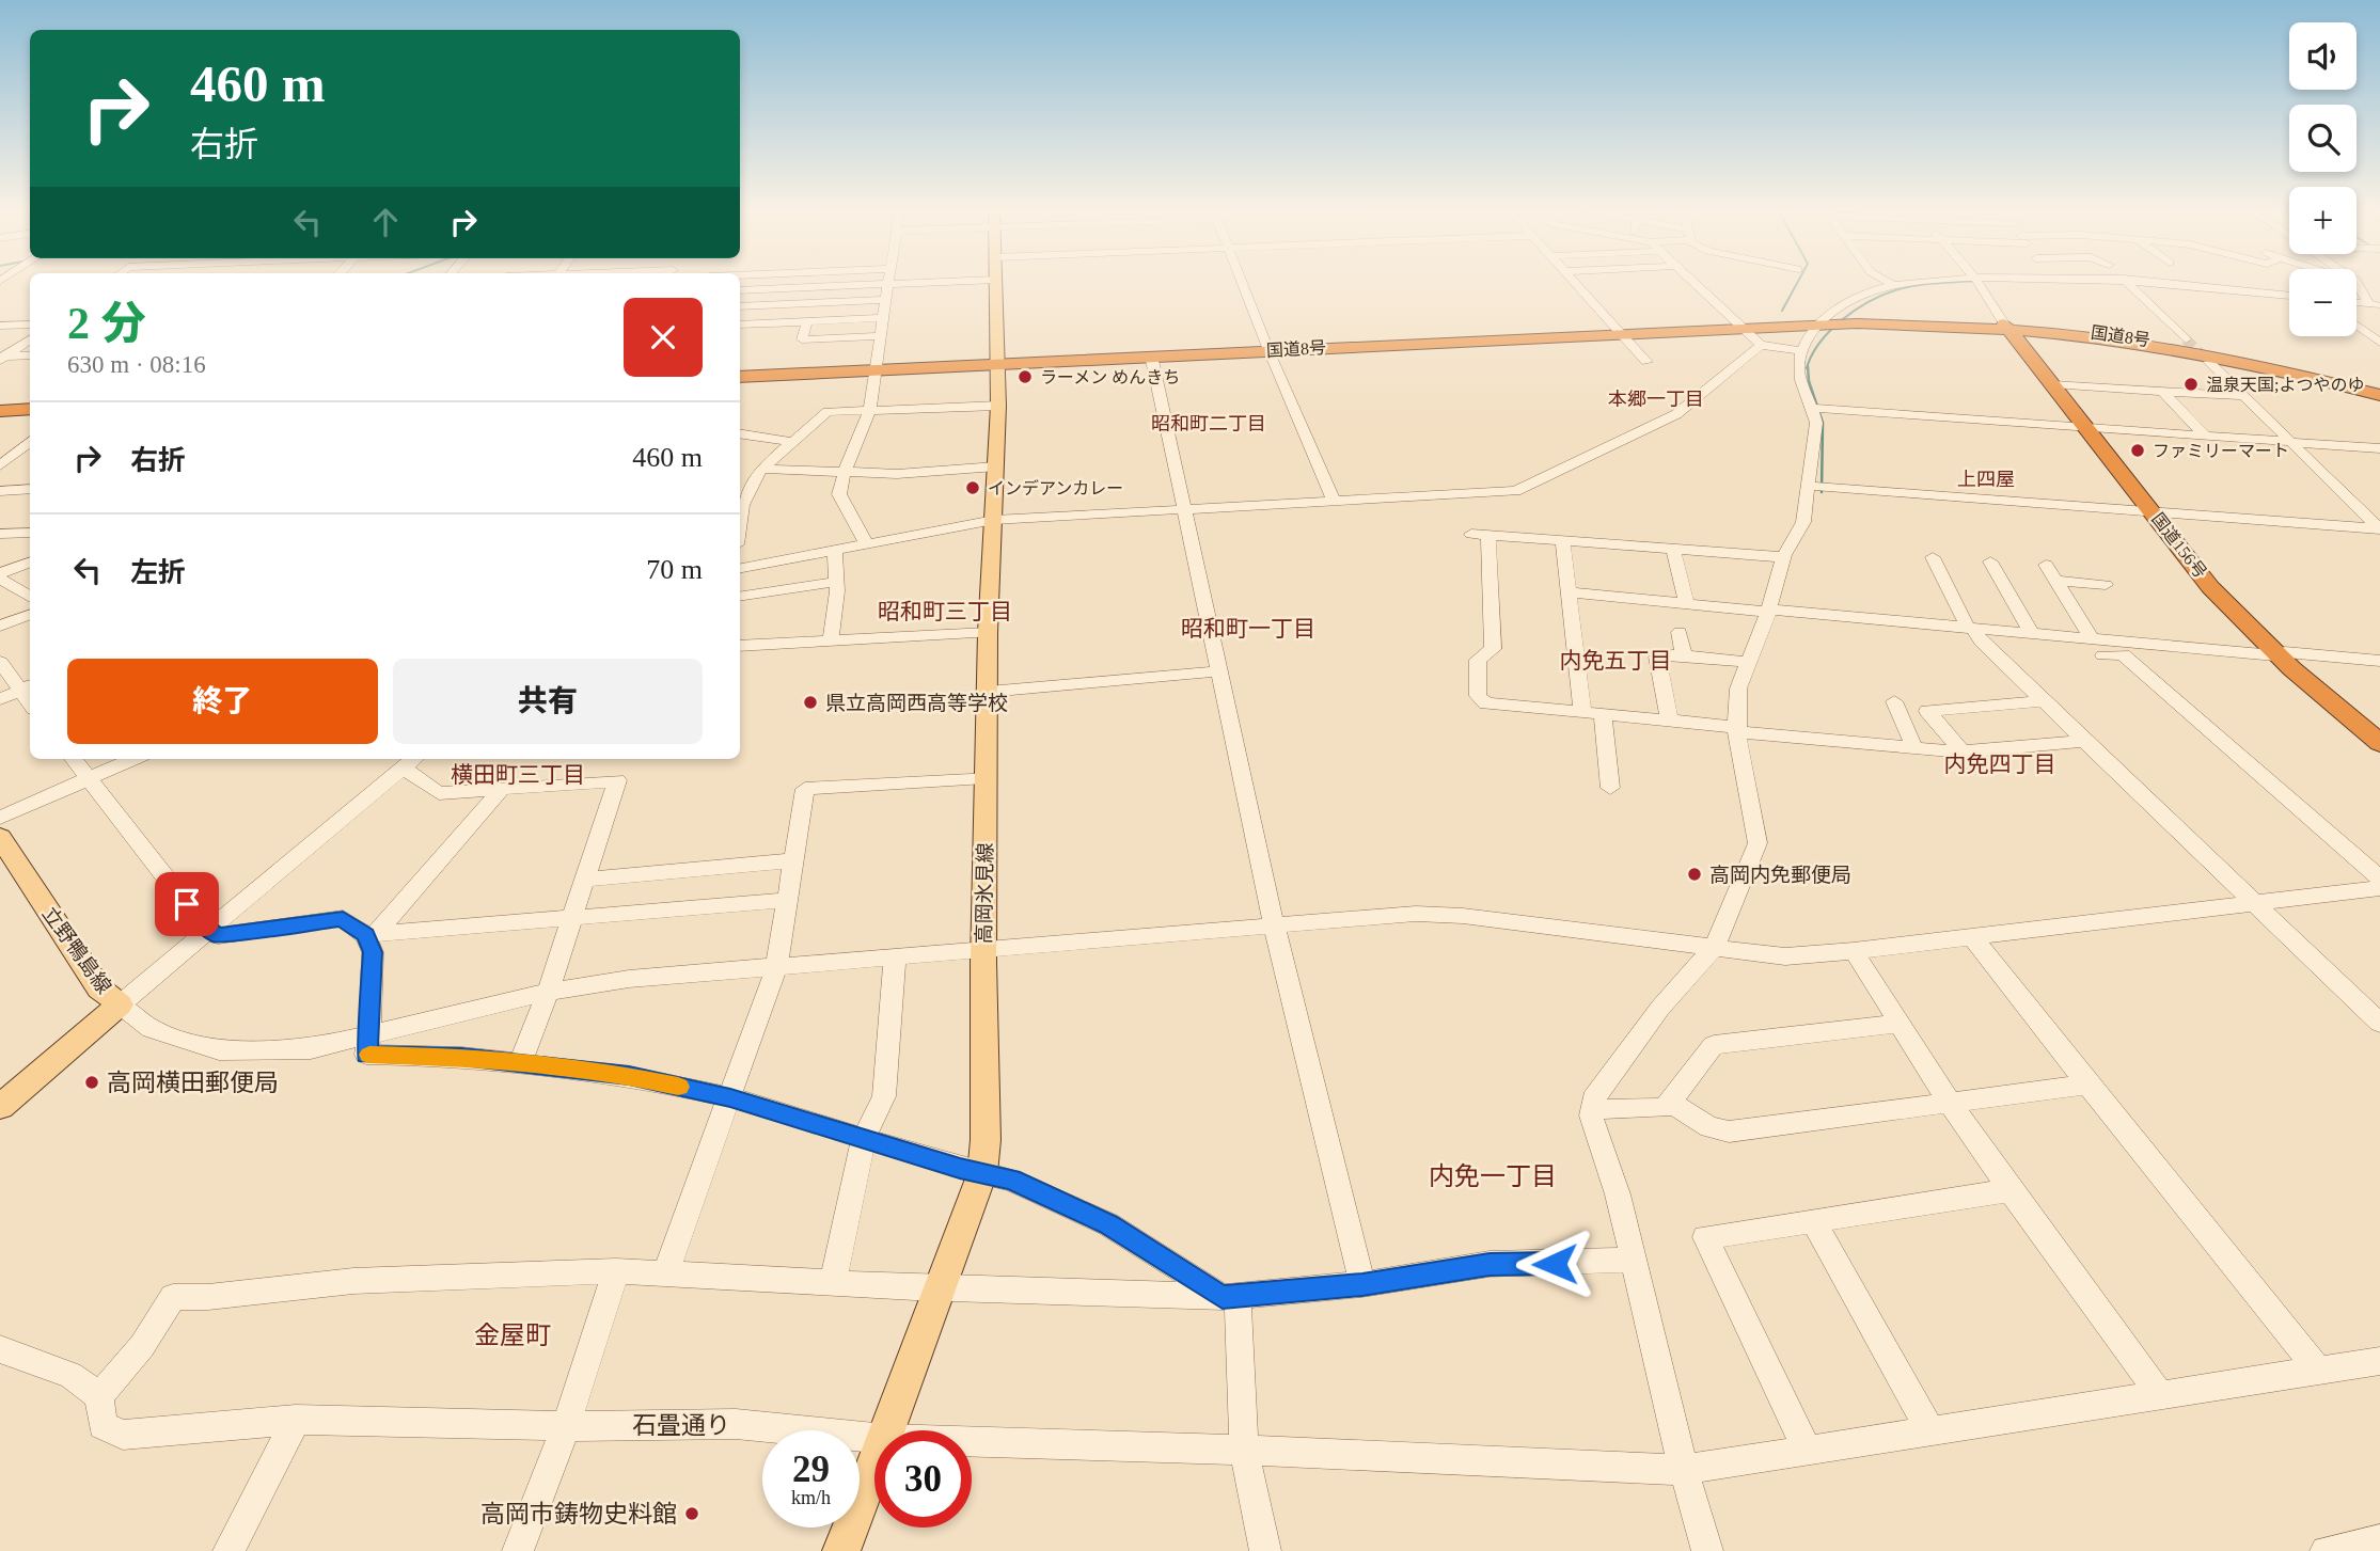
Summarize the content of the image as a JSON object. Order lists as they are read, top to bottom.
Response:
{
  "streets": {
    "highway": ["国道8号", "国道156号"],
    "main road": ["高岡氷見線", "立野鴨島線"],
    "street": ["石畳通り"]
  },
  "crossings": [
    ["国道8号", "国道156号"],
    ["国道8号", "高岡氷見線"]
  ],
  "districts": [
    "本郷一丁目",
    "昭和町二丁目",
    "上四屋",
    "昭和町三丁目",
    "昭和町一丁目",
    "内免五丁目",
    "内免四丁目",
    "横田町三丁目",
    "内免一丁目",
    "金屋町"
  ],
  "places": [
    "ラーメン めんきち",
    "温泉天国;よつやのゆ",
    "ファミリーマート",
    "インデアンカレー",
    "県立高岡西高等学校",
    "高岡内免郵便局",
    "高岡横田郵便局",
    "高岡市鋳物史料館"
  ],
  "page": {
    "map_buttons": ["+", "−"],
    "turn": ["460 m", "右折"],
    "heading": ["2 分", "630 m · 08:16"],
    "list": [
      {
        "name": "右折",
        "value": "460 m"
      },
      {
        "name": "左折",
        "value": "70 m"
      }
    ],
    "buttons": ["終了", "共有"],
    "speed": "29 km/h",
    "limit": "30"
  }
}
